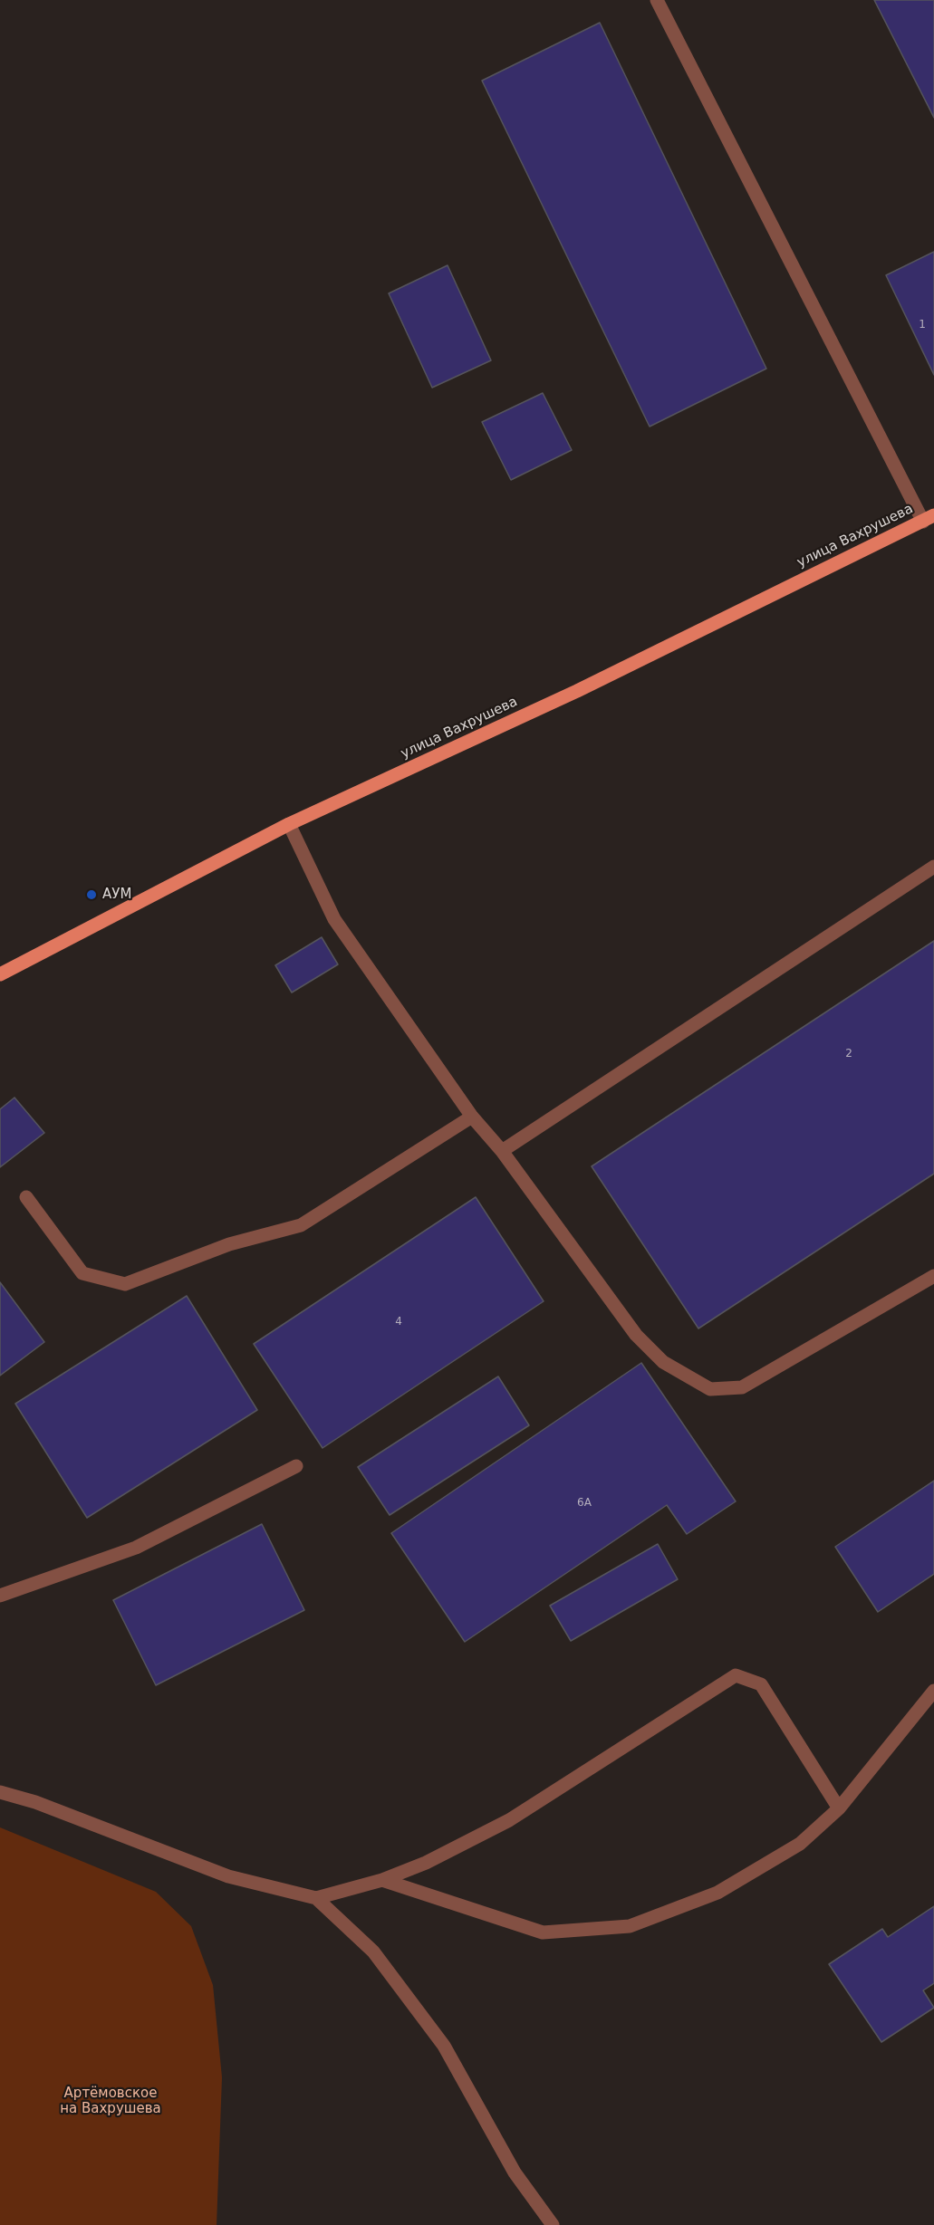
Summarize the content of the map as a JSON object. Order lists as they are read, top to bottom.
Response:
{
  "streets": {
    "main road": ["улица Вахрушева"]
  },
  "parks": ["Артёмовское на Вахрушева"],
  "places": ["АУМ"],
  "house_numbers": [
    "1",
    "2",
    "4",
    "6А"
  ]
}
